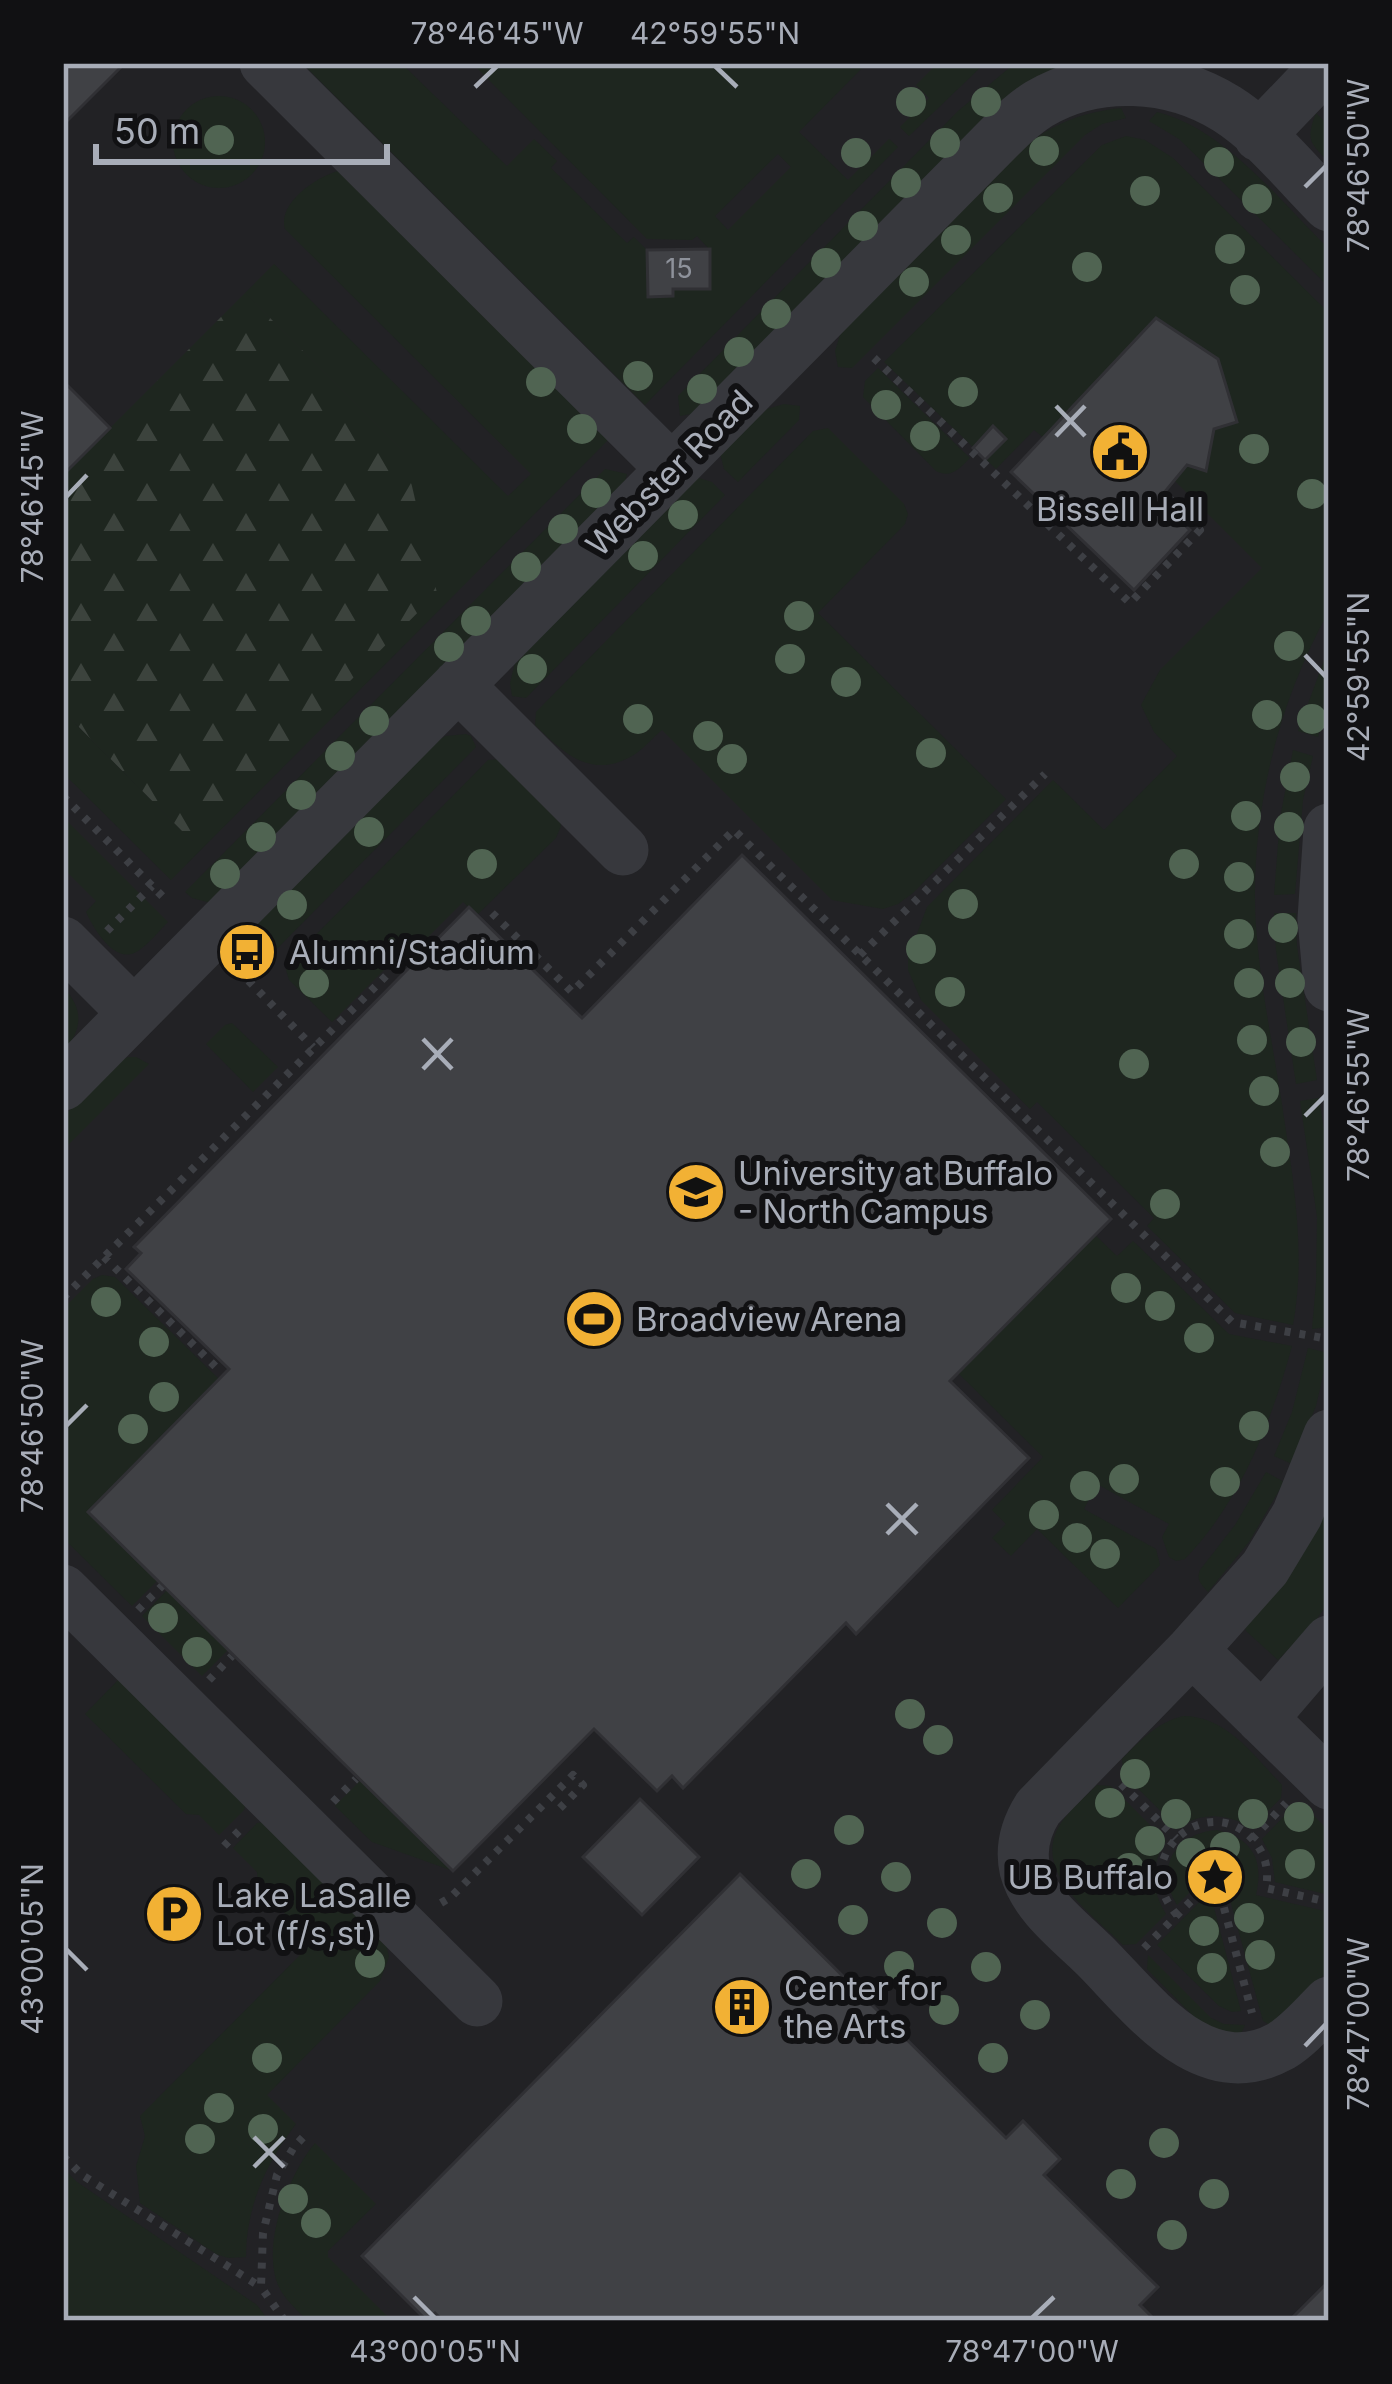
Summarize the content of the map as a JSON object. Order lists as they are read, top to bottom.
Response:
{
  "streets": {
    "street": ["Webster Road"]
  },
  "places": {
    "public building": ["Bissell Hall"],
    "bus stop": ["Alumni/Stadium"],
    "school or university": ["University at Buffalo - North Campus"],
    "sports": ["Broadview Arena"],
    "place": ["UB Buffalo"],
    "parking": ["Lake LaSalle Lot (f/s,st)"],
    "building": ["Center for the Arts"]
  },
  "house_numbers": ["15"],
  "scale_bar": "50 m",
  "coordinates": [
    "78°46'45\"W",
    "42°59'55\"N",
    "78°46'50\"W",
    "78°46'55\"W",
    "43°00'05\"N",
    "78°47'00\"W"
  ]
}
